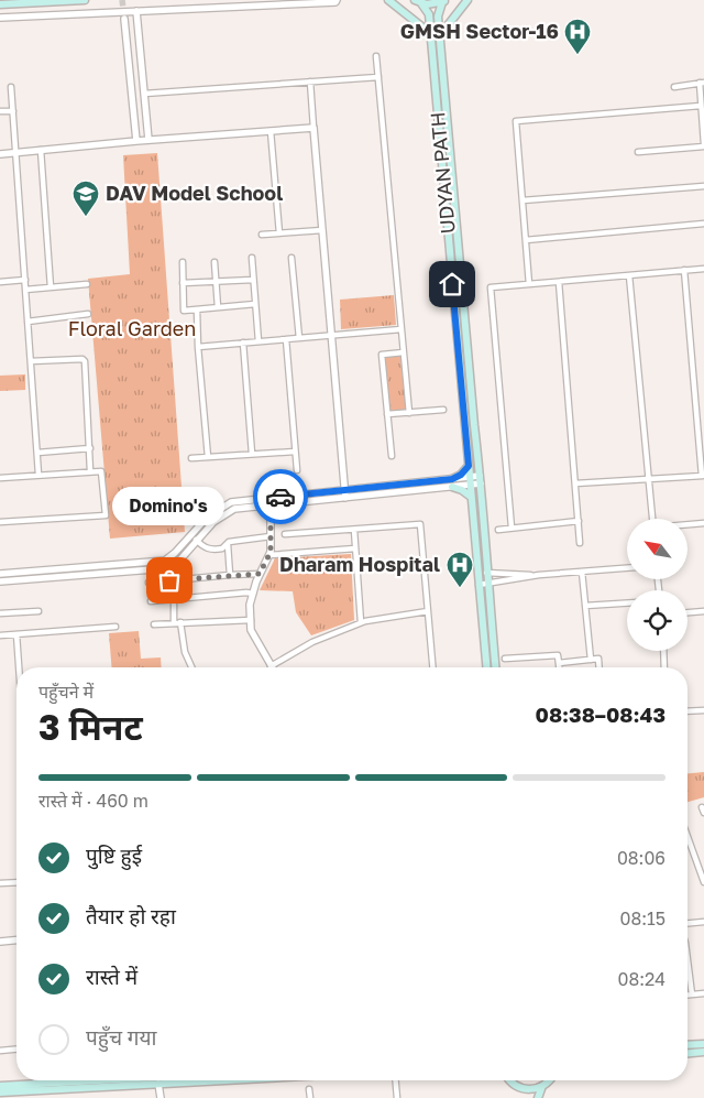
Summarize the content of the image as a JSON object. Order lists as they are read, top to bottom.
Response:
{
  "streets": {
    "main road": ["UDYAN PATH"]
  },
  "parks": ["Floral Garden"],
  "places": {
    "hospital": ["GMSH Sector-16", "Dharam Hospital"],
    "school or university": ["DAV Model School"],
    "other": ["Domino's"]
  },
  "north": "top left",
  "page": {
    "bubble": "Domino's",
    "heading": ["3 मिनट", "पहुँचने में", "08:38–08:43"],
    "bar": "रास्ते में · 460 m",
    "list": [
      ["पुष्टि हुई", "08:06"],
      ["तैयार हो रहा", "08:15"],
      ["रास्ते में", "08:24"],
      "पहुँच गया"
    ]
  }
}
